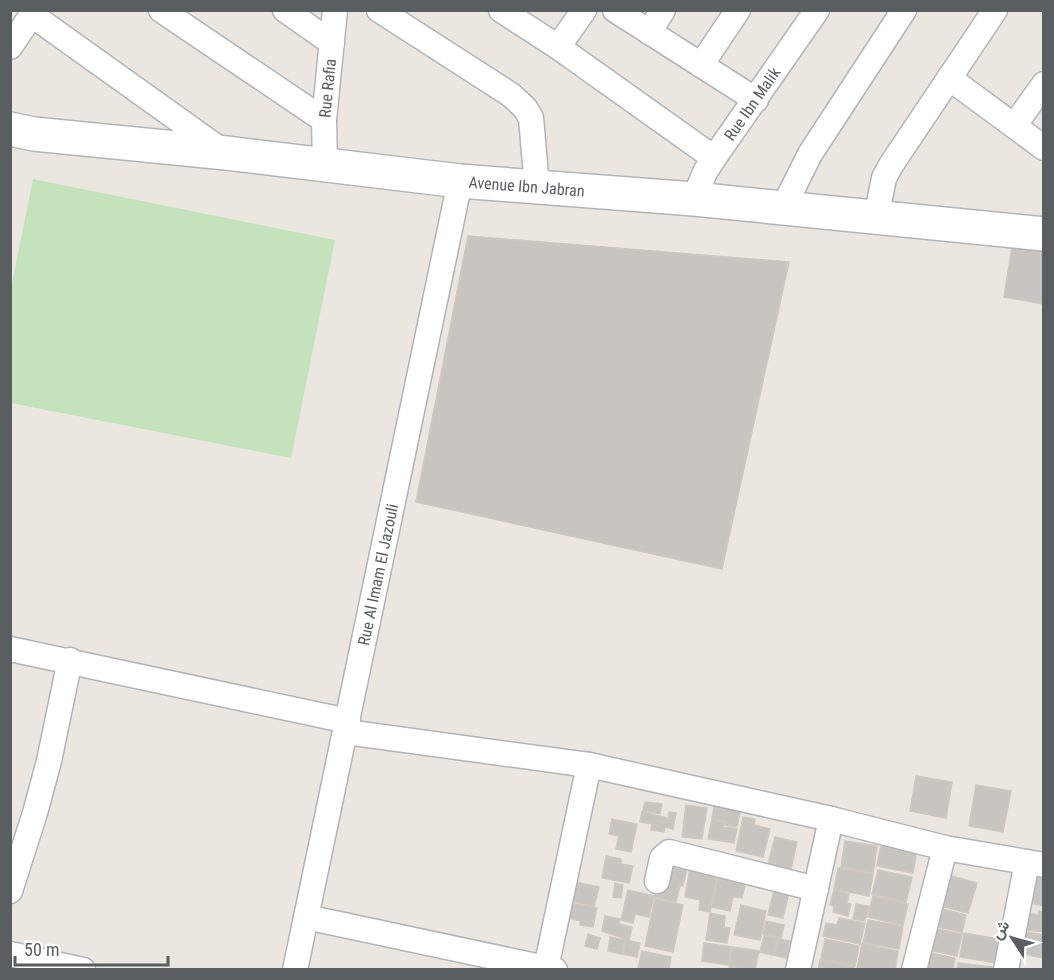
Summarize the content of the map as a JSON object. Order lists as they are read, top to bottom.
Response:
{
  "streets": {
    "street": [
      "Rue Rafia",
      "Rue Ibn Malik",
      "Avenue Ibn Jabran",
      "Rue Al Imam El Jazouli"
    ]
  },
  "crossings": [
    ["Rue Rafia", "Avenue Ibn Jabran"],
    ["Rue Ibn Malik", "Avenue Ibn Jabran"],
    ["Avenue Ibn Jabran", "Rue Al Imam El Jazouli"]
  ],
  "scale_bar": "50 m",
  "north": "top left"
}
